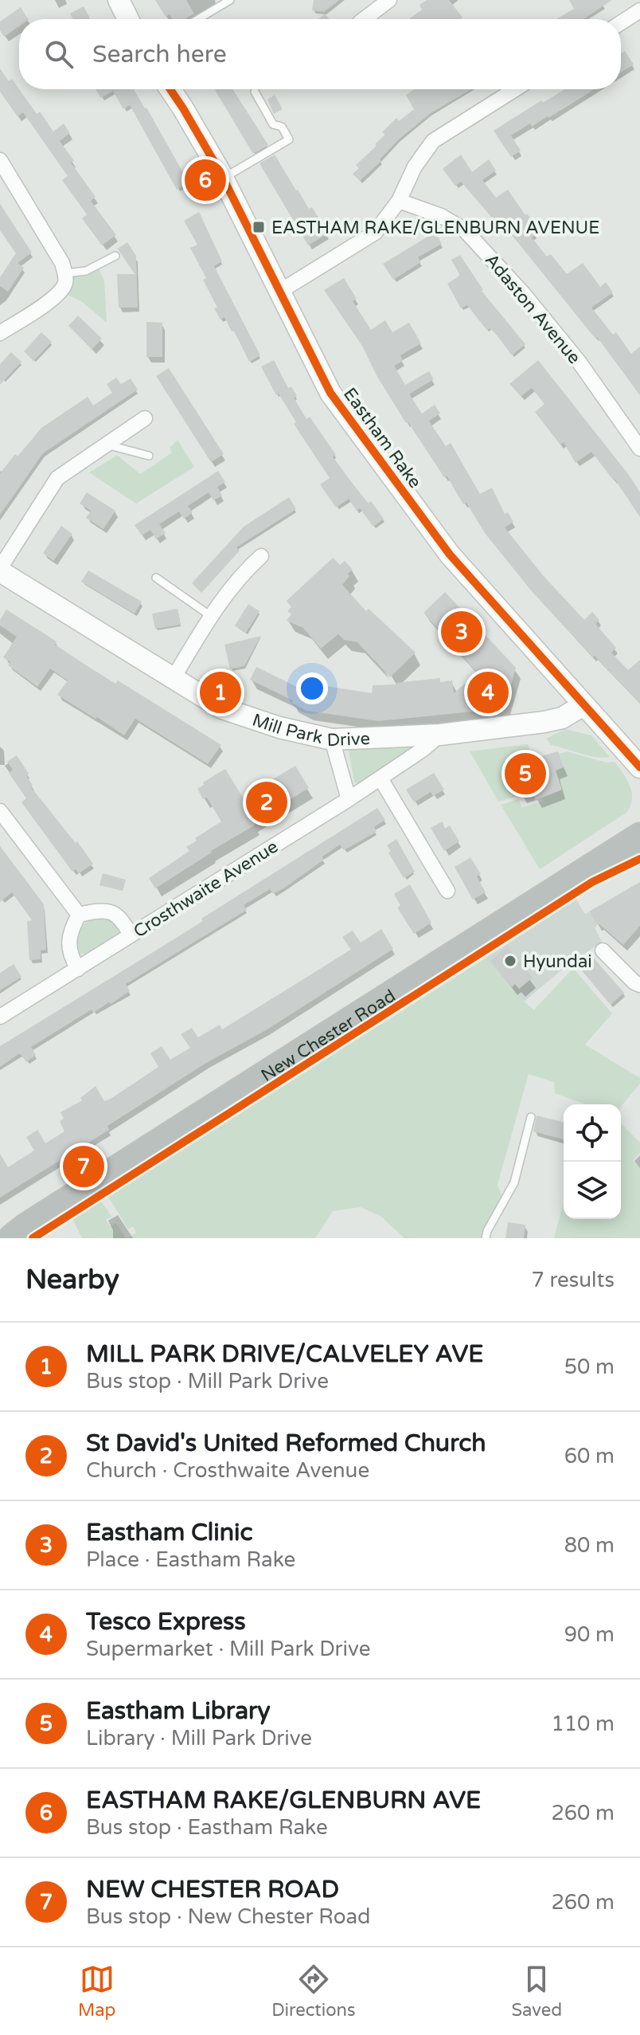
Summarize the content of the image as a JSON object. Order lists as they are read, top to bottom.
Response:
{
  "streets": {
    "highway": ["New Chester Road"],
    "street": [
      "Adaston Avenue",
      "Eastham Rake",
      "Mill Park Drive",
      "Crosthwaite Avenue"
    ]
  },
  "crossings": [
    ["Eastham Rake", "Mill Park Drive"],
    ["Mill Park Drive", "Crosthwaite Avenue"]
  ],
  "places": {
    "transit": ["EASTHAM RAKE/GLENBURN AVENUE"],
    "other": ["Hyundai"]
  },
  "page": {
    "search": "Search here",
    "pins": [
      "6",
      "3",
      "1",
      "4",
      "5",
      "2",
      "7"
    ],
    "heading": ["Nearby", "7 results"],
    "list": [
      {
        "mark": "1",
        "name": "MILL PARK DRIVE/CALVELEY AVE",
        "note": "Bus stop · Mill Park Drive",
        "value": "50 m"
      },
      {
        "mark": "2",
        "name": "St David's United Reformed Church",
        "note": "Church · Crosthwaite Avenue",
        "value": "60 m"
      },
      {
        "mark": "3",
        "name": "Eastham Clinic",
        "note": "Place · Eastham Rake",
        "value": "80 m"
      },
      {
        "mark": "4",
        "name": "Tesco Express",
        "note": "Supermarket · Mill Park Drive",
        "value": "90 m"
      },
      {
        "mark": "5",
        "name": "Eastham Library",
        "note": "Library · Mill Park Drive",
        "value": "110 m"
      },
      {
        "mark": "6",
        "name": "EASTHAM RAKE/GLENBURN AVE",
        "note": "Bus stop · Eastham Rake",
        "value": "260 m"
      },
      {
        "mark": "7",
        "name": "NEW CHESTER ROAD",
        "note": "Bus stop · New Chester Road",
        "value": "260 m"
      }
    ],
    "nav": ["Map", "Directions", "Saved"]
  }
}
